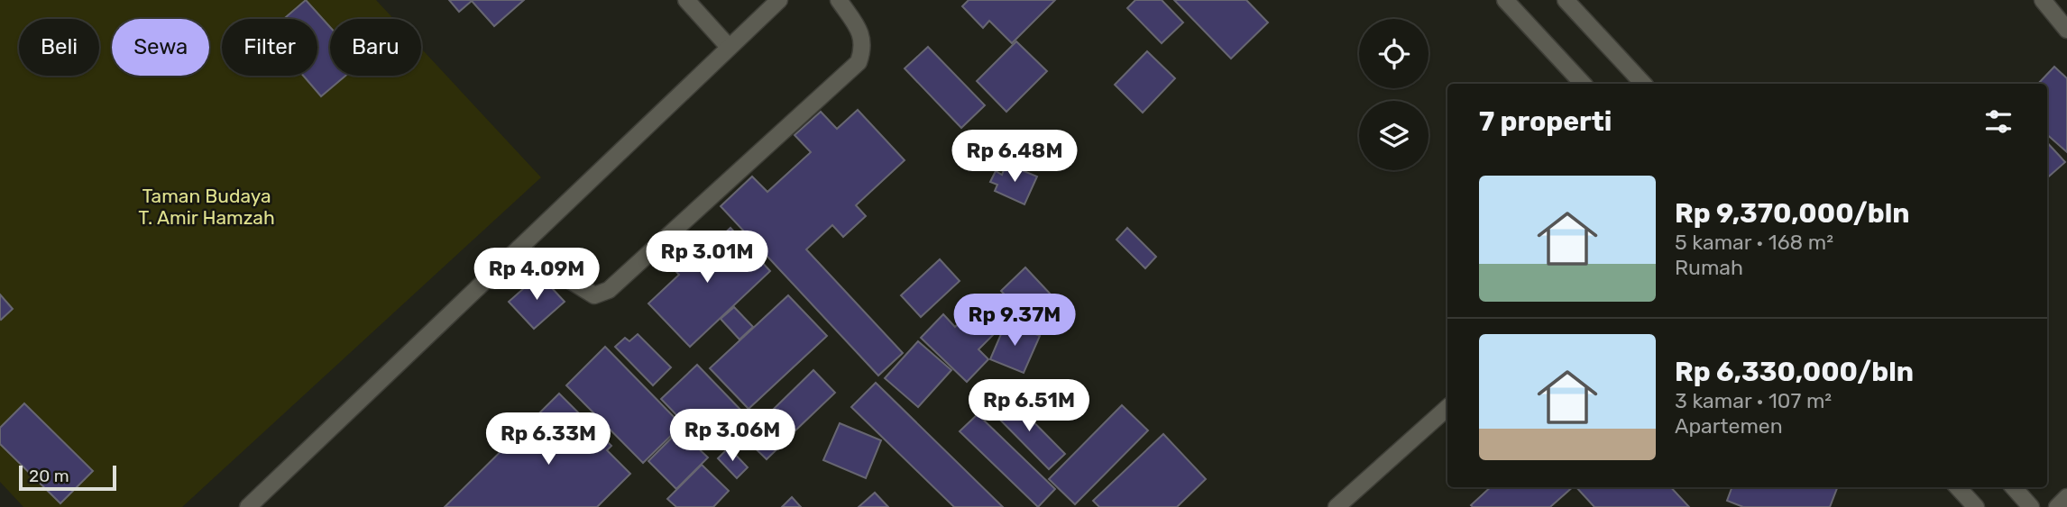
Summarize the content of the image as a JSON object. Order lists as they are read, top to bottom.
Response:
{
  "parks": ["Taman Budaya T. Amir Hamzah"],
  "scale_bar": "20 m",
  "page": {
    "chip": [
      "Beli",
      "Sewa",
      "Filter",
      "Baru"
    ],
    "heading": "7 properti",
    "price": [
      "Rp 6.48M",
      "Rp 3.01M",
      "Rp 4.09M",
      "Rp 9.37M",
      "Rp 6.51M",
      "Rp 3.06M",
      "Rp 6.33M"
    ],
    "list": [
      {
        "name": "Rp 9,370,000/bln",
        "note": "5 kamar · 168 m² · Rumah"
      },
      {
        "name": "Rp 6,330,000/bln",
        "note": "3 kamar · 107 m² · Apartemen"
      }
    ],
    "scale": "20 m"
  }
}
